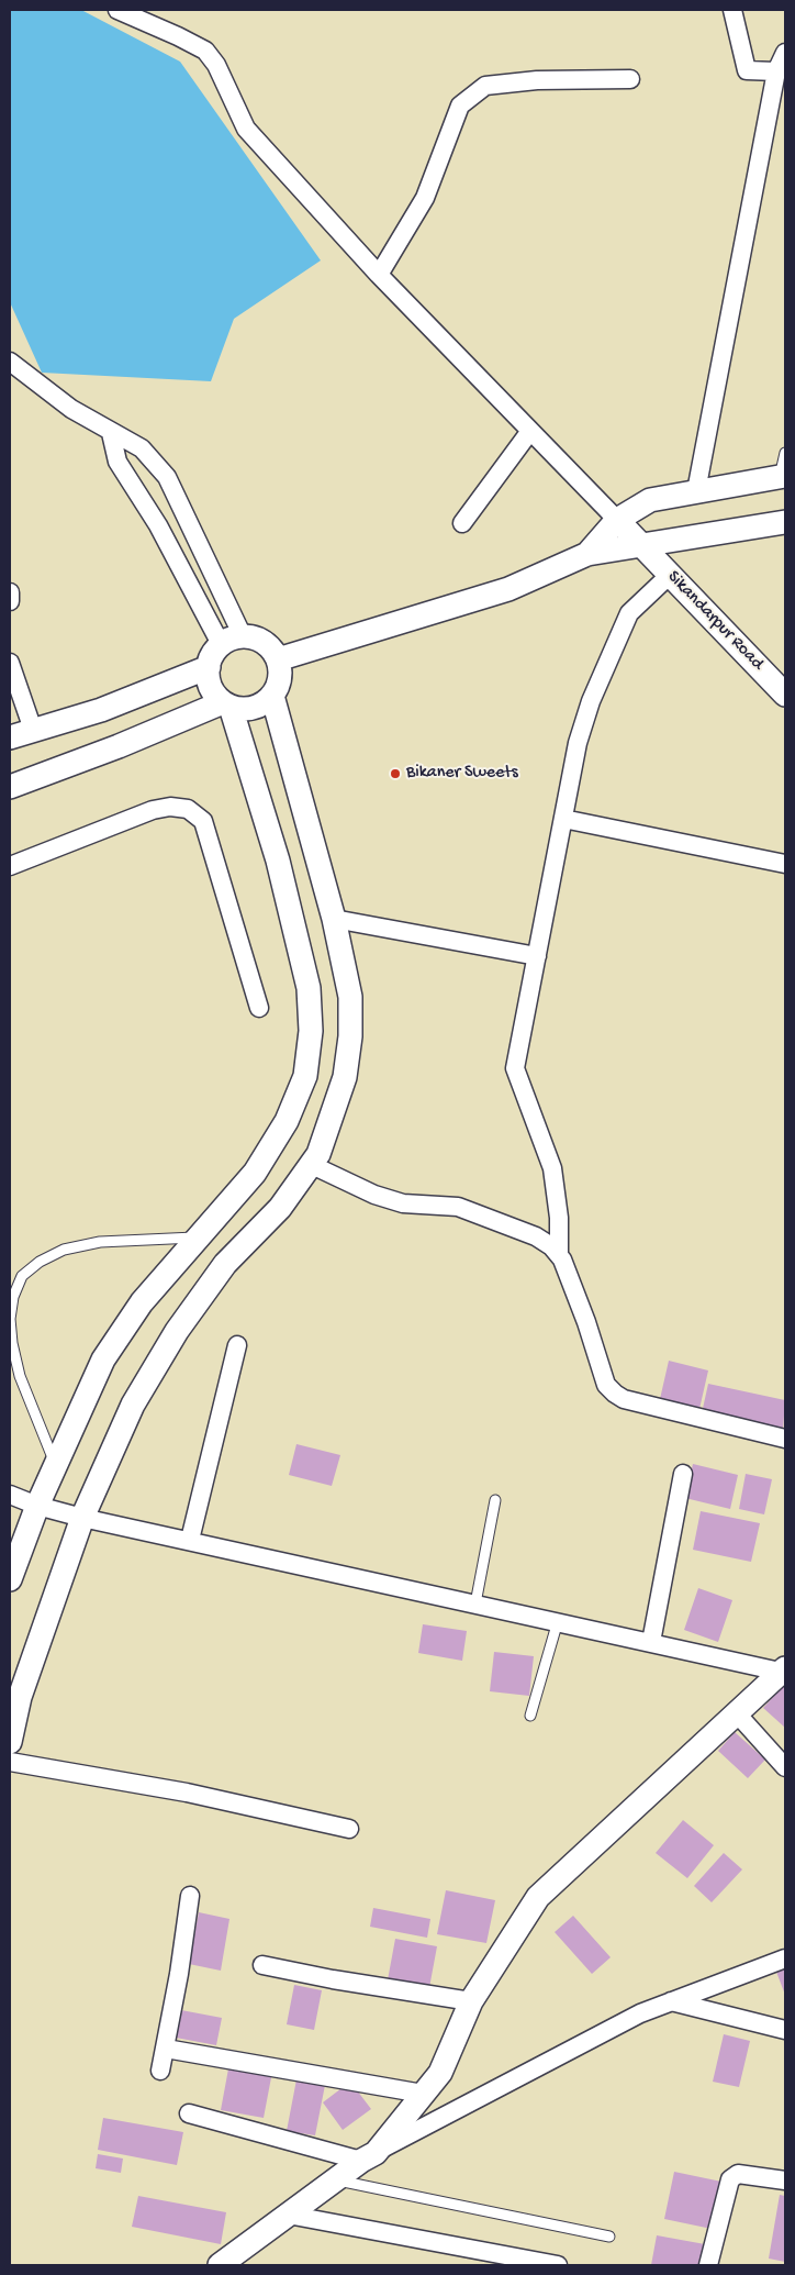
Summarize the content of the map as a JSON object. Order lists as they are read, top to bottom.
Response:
{
  "streets": {
    "street": ["Sikandarpur Road"]
  },
  "places": ["Bikaner Sweets"]
}
